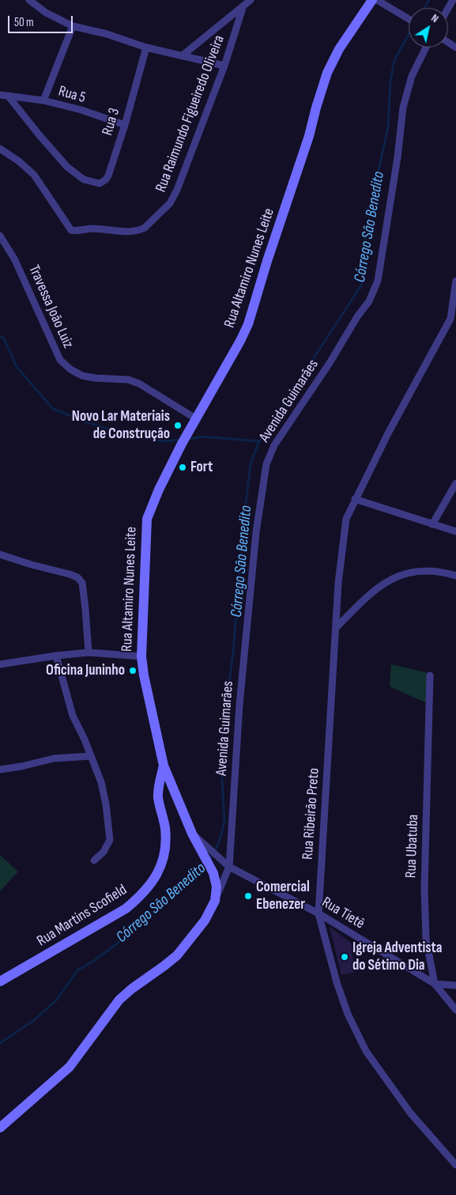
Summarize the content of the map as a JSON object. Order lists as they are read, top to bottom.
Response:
{
  "streets": {
    "main road": ["Rua Altamiro Nunes Leite", "Rua Martins Scofield"],
    "street": [
      "Rua 5",
      "Rua Raimundo Figueiredo Oliveira",
      "Rua 3",
      "Travessa João Luiz",
      "Avenida Guimarães",
      "Rua Ribeirão Preto",
      "Rua Ubatuba",
      "Rua Tietê"
    ]
  },
  "crossings": [
    ["Rua 5", "Rua 3"],
    ["Rua Altamiro Nunes Leite", "Travessa João Luiz"],
    ["Rua Altamiro Nunes Leite", "Rua Tietê"],
    ["Rua Altamiro Nunes Leite", "Rua Martins Scofield"],
    ["Avenida Guimarães", "Rua Tietê"],
    ["Rua Ribeirão Preto", "Rua Tietê"],
    ["Rua Ubatuba", "Rua Tietê"]
  ],
  "water": ["Córrego São Benedito"],
  "places": [
    "Novo Lar Materiais de Construção",
    "Fort",
    "Oficina Juninho",
    "Comercial Ebenezer",
    "Igreja Adventista do Sétimo Dia"
  ],
  "scale_bar": "50 m",
  "north": "top right"
}
